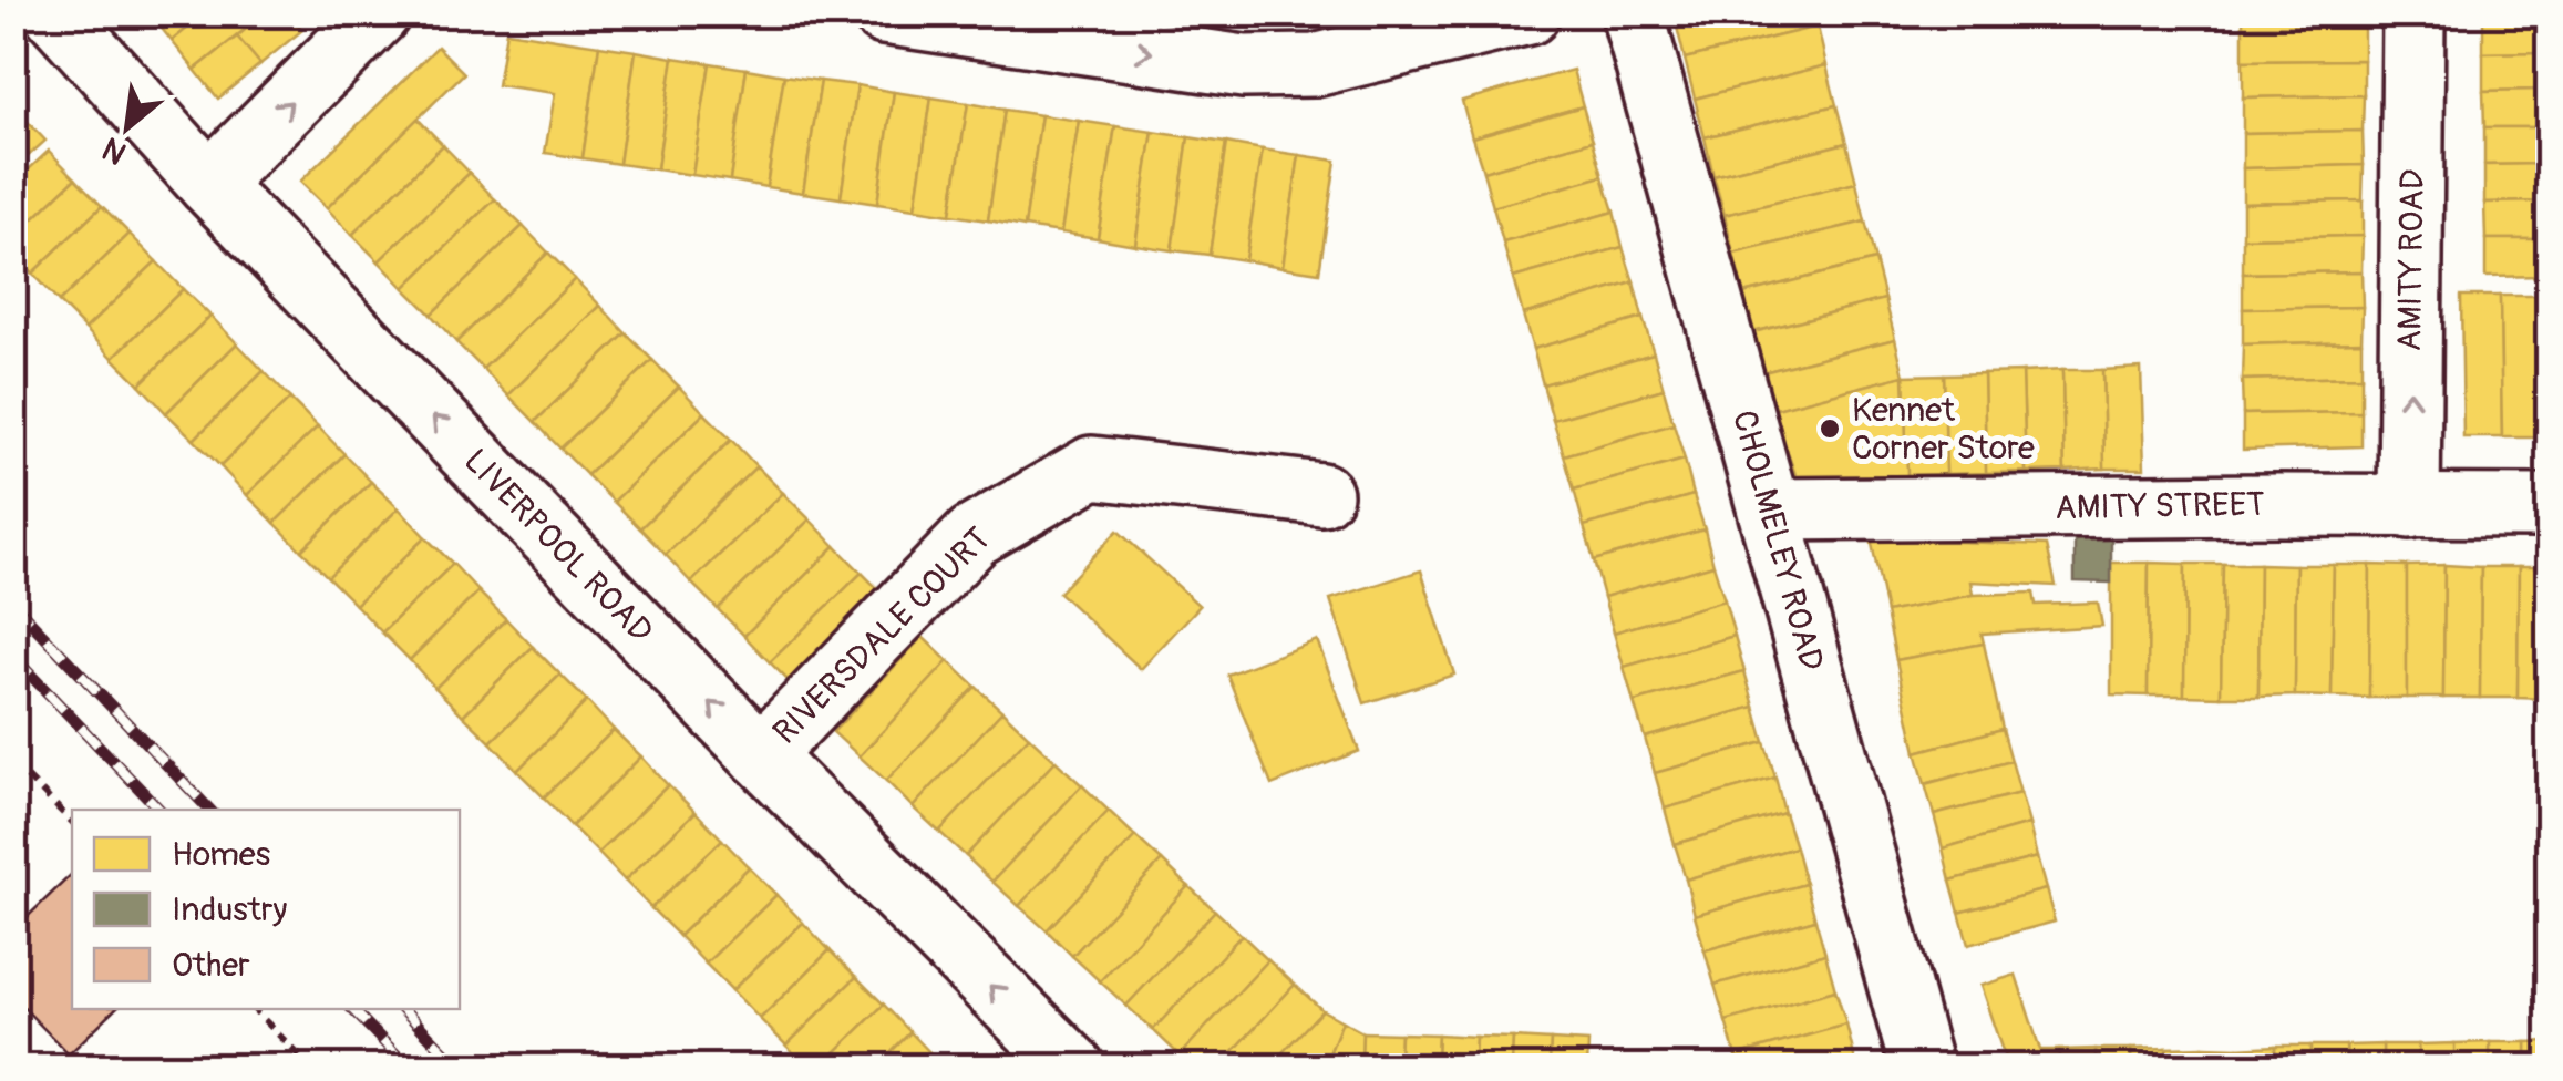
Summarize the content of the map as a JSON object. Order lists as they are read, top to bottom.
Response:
{
  "streets": {
    "street": [
      "AMITY ROAD",
      "AMITY STREET",
      "CHOLMELEY ROAD",
      "LIVERPOOL ROAD",
      "RIVERSDALE COURT"
    ]
  },
  "crossings": [
    ["AMITY ROAD", "AMITY STREET"],
    ["AMITY STREET", "CHOLMELEY ROAD"],
    ["LIVERPOOL ROAD", "RIVERSDALE COURT"]
  ],
  "one_way": ["AMITY ROAD", "LIVERPOOL ROAD"],
  "places": ["Kennet Corner Store"],
  "legend": ["Homes", "Industry", "Other"],
  "north": "bottom left"
}
